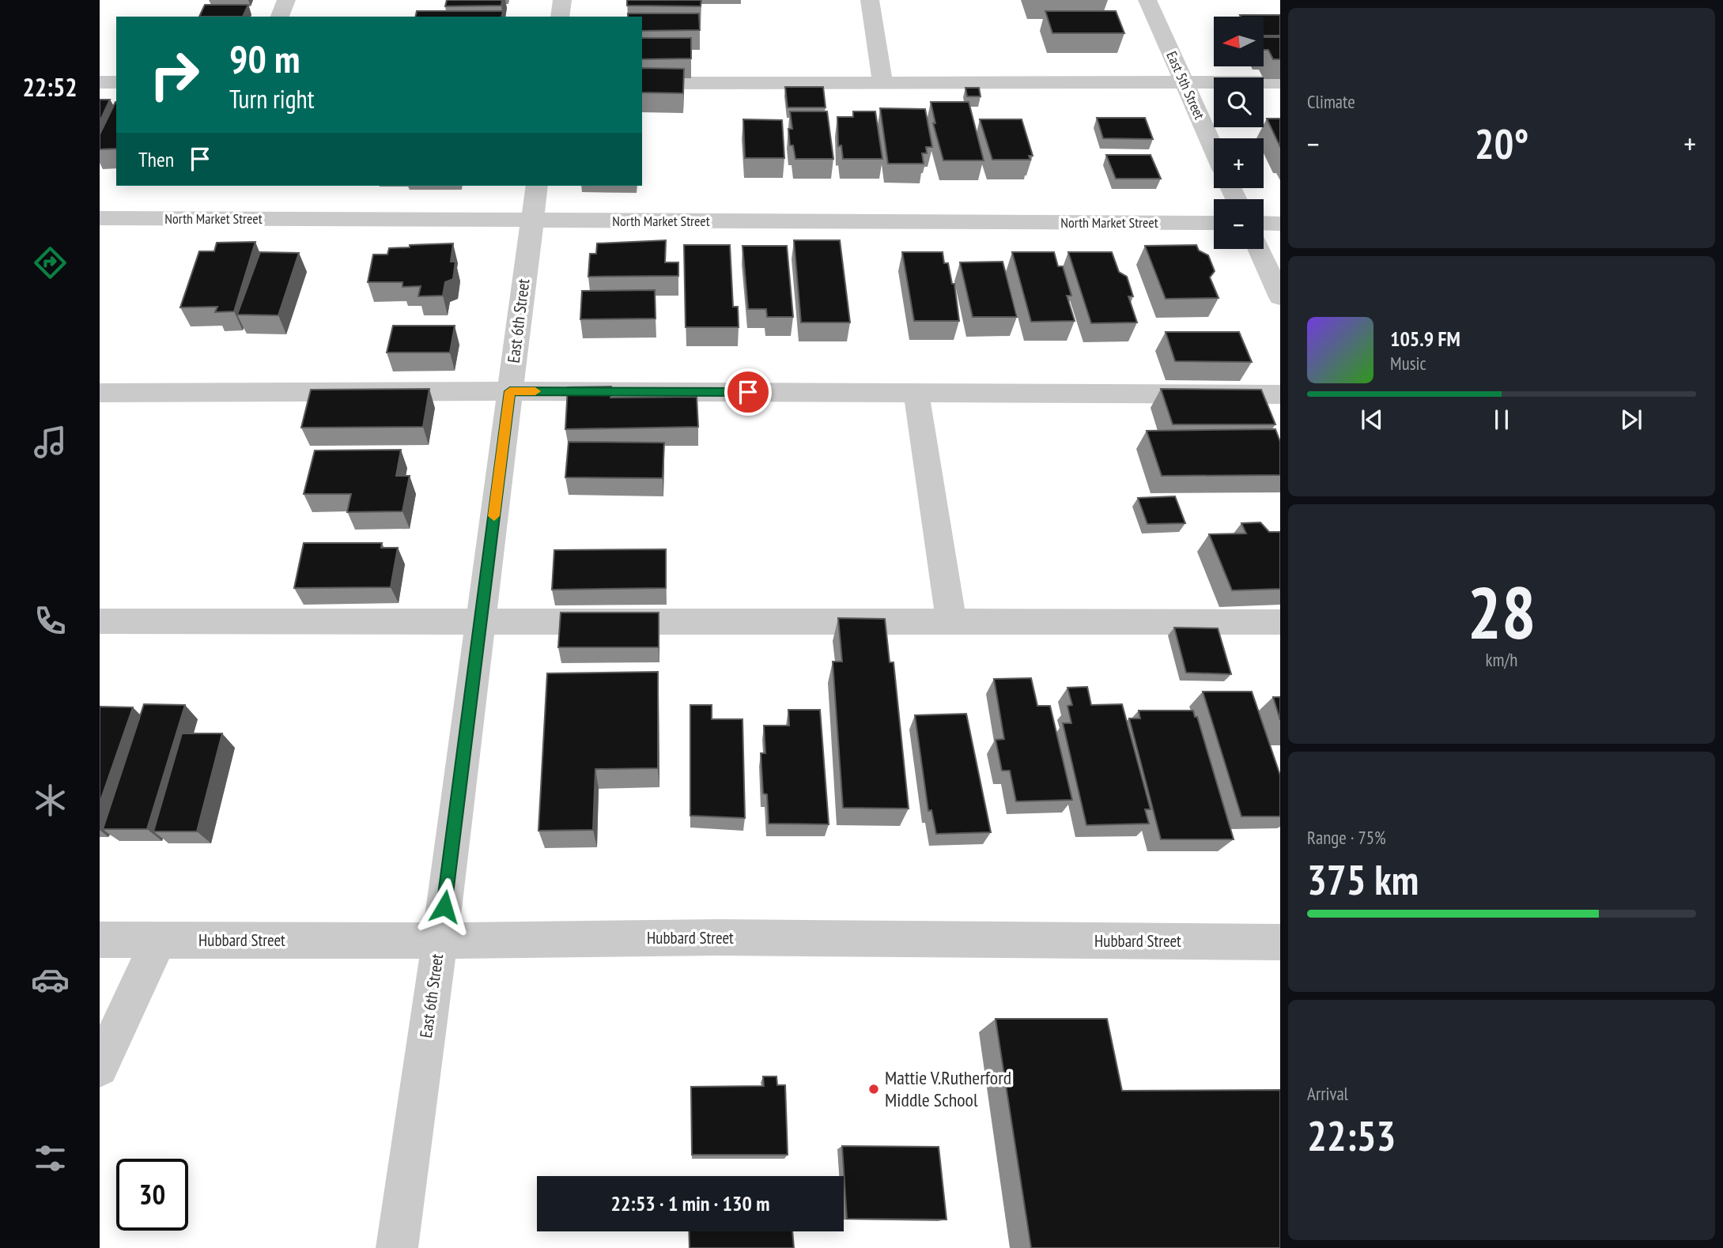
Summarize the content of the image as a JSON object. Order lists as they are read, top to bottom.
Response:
{
  "streets": {
    "street": [
      "East 5th Street",
      "North Market Street",
      "East 6th Street",
      "Hubbard Street"
    ]
  },
  "crossings": [
    ["North Market Street", "East 6th Street"],
    ["East 6th Street", "Hubbard Street"]
  ],
  "places": ["Mattie V.Rutherford Middle School"],
  "north": "left",
  "page": {
    "tabs": "22:52",
    "tile": [
      "Climate",
      ["28", "km/h"],
      ["Range · 75%", "375 km"],
      ["Arrival", "22:53"]
    ],
    "map_buttons": ["+", "−"],
    "turn": ["90 m", "Turn right"],
    "heat": ["−", "20°", "+"],
    "then": "Then",
    "song": ["105.9 FM", "Music"],
    "limit": "30",
    "trip": "22:53 · 1 min · 130 m"
  }
}
